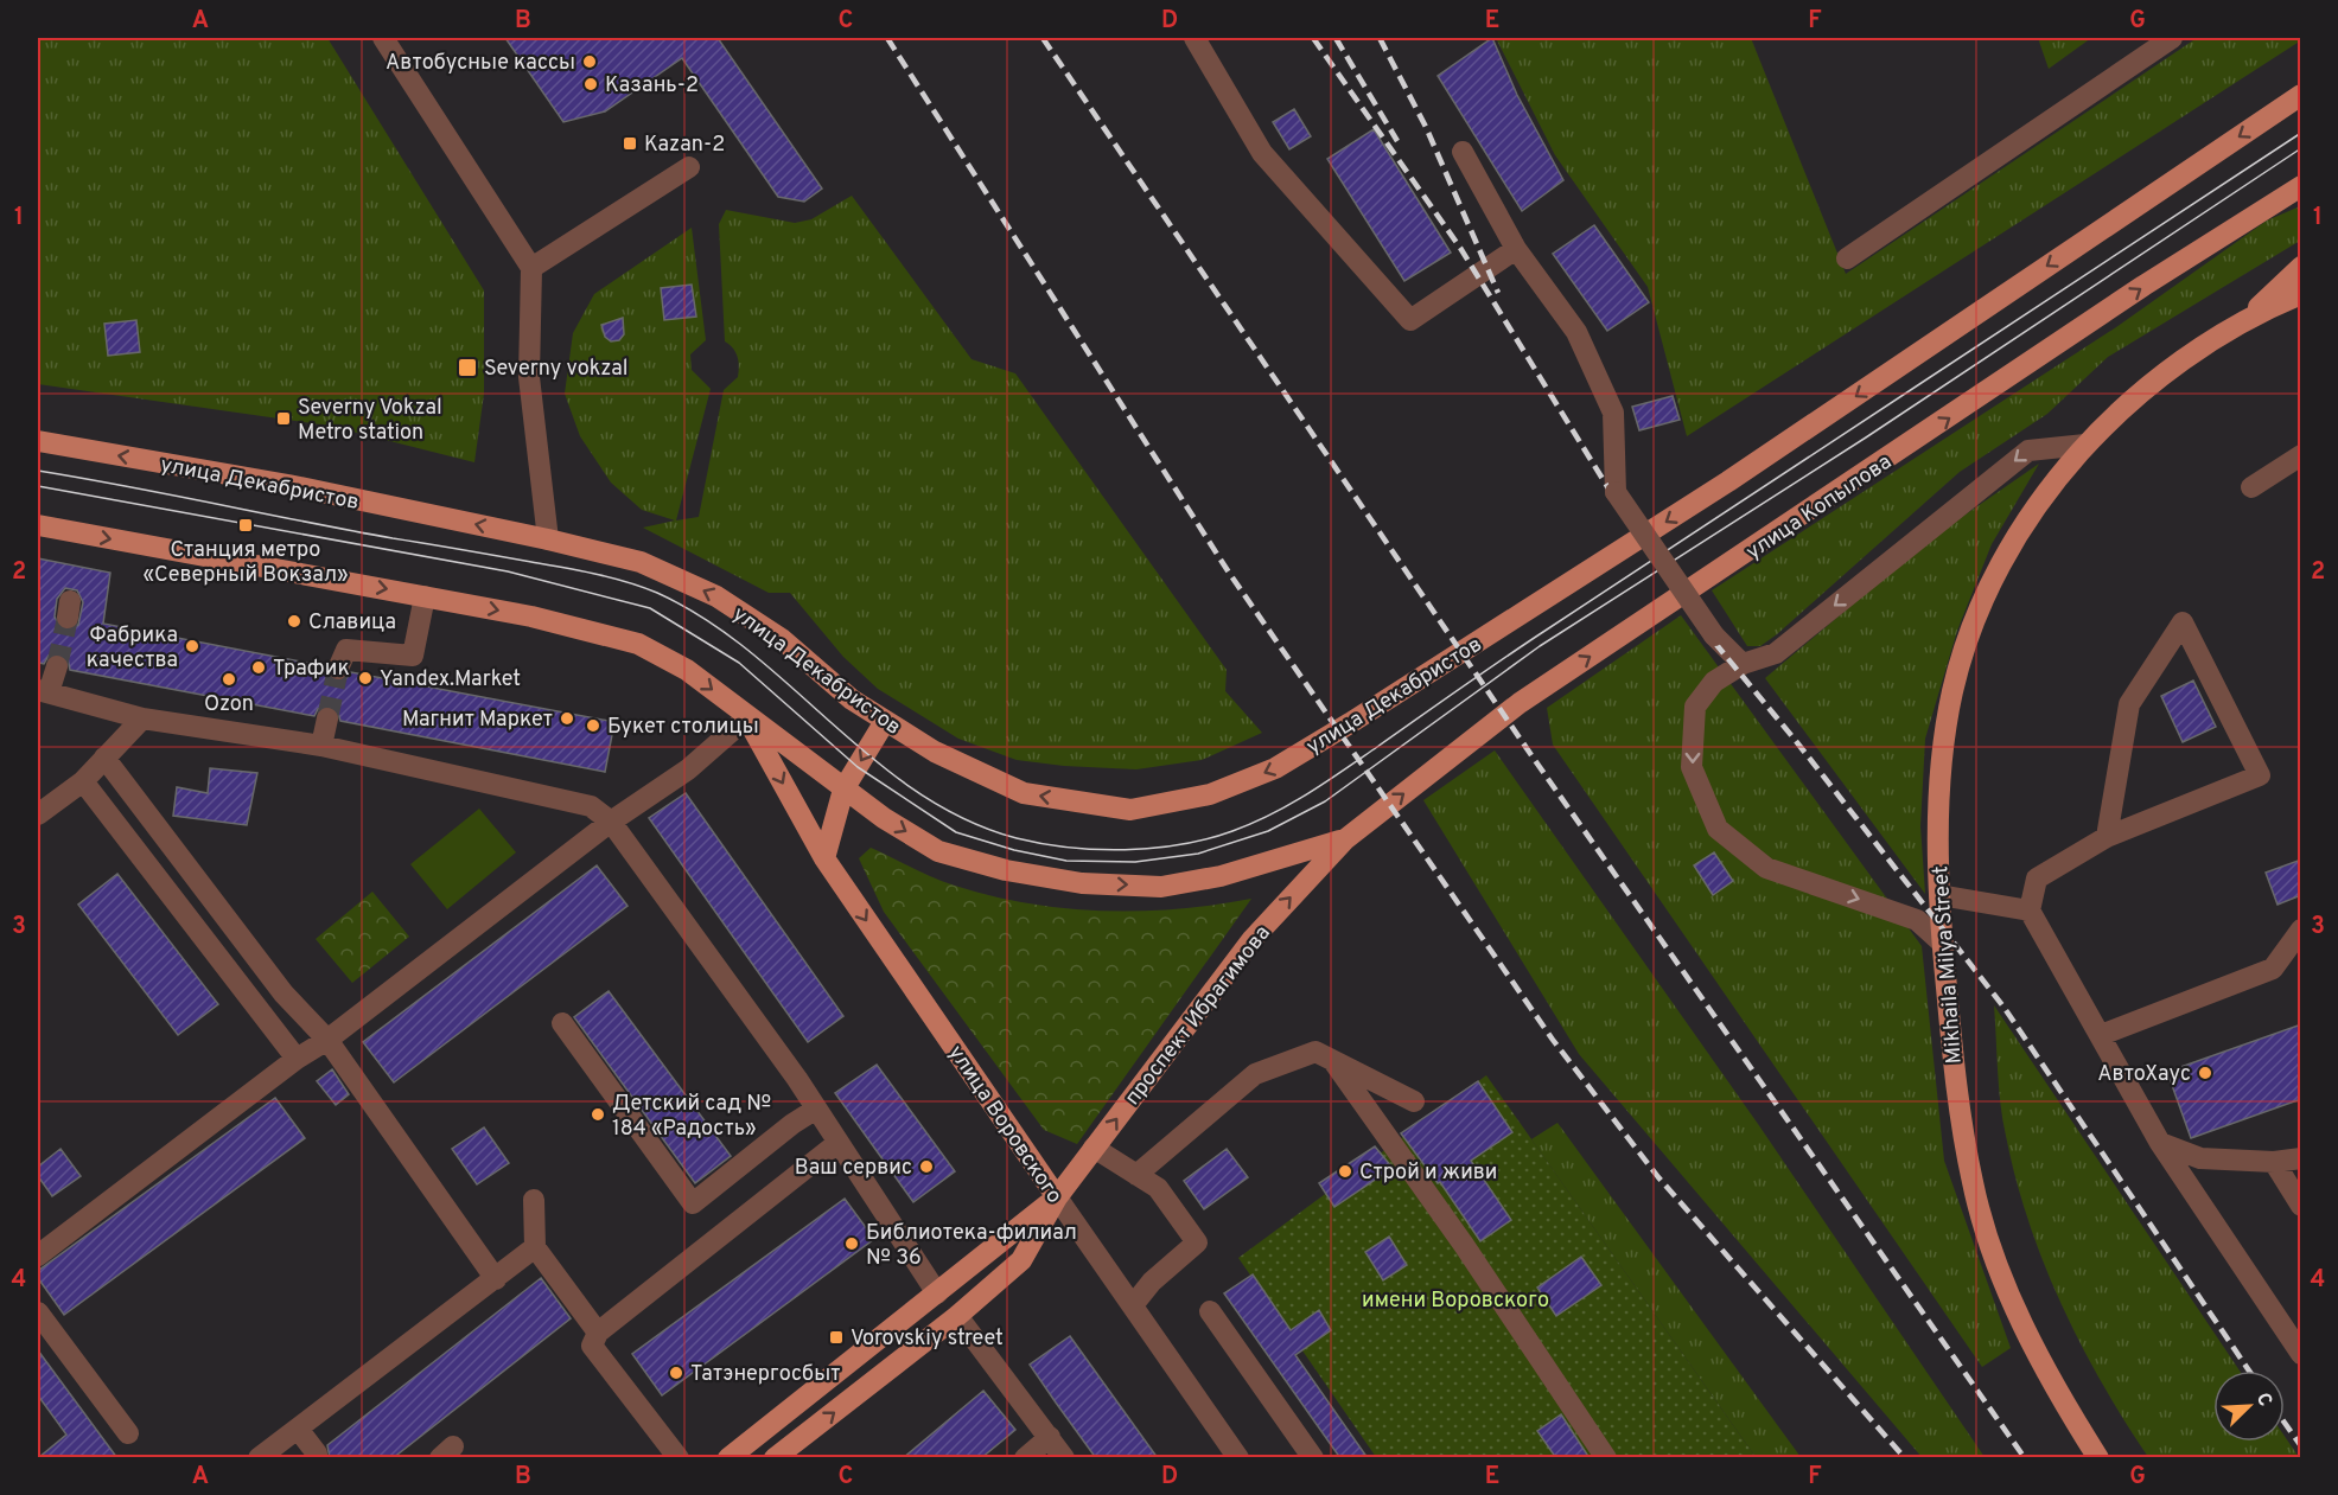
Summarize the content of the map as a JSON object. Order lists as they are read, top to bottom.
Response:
{
  "streets": {
    "main road": [
      "улица Декабристов",
      "улица Копылова",
      "Mikhaila Milya Street",
      "проспект Ибрагимова",
      "улица Воровского"
    ]
  },
  "crossings": [
    ["улица Копылова", "проспект Ибрагимова"],
    ["проспект Ибрагимова", "улица Воровского"]
  ],
  "one_way": ["улица Копылова", "улица Воровского"],
  "parks": ["имени Воровского"],
  "places": {
    "other": [
      "Автобусные кассы",
      "Казань-2",
      "Славица",
      "Фабрика качества",
      "Трафик",
      "Yandex.Market",
      "Ozon",
      "Магнит Маркет",
      "Букет столицы",
      "АвтоХаус",
      "Детский сад № 184 «Радость»",
      "Ваш сервис",
      "Строй и живи",
      "Библиотека-филиал № 36",
      "Татэнергосбыт"
    ],
    "transit": [
      "Kazan-2",
      "Severny vokzal",
      "Severny Vokzal Metro station",
      "Станция метро «Северный Вокзал»",
      "Vorovskiy street"
    ]
  },
  "north": "top right",
  "grid": {
    "columns": [
      "A",
      "B",
      "C",
      "D",
      "E",
      "F",
      "G"
    ],
    "rows": [
      "1",
      "2",
      "3",
      "4"
    ]
  }
}
